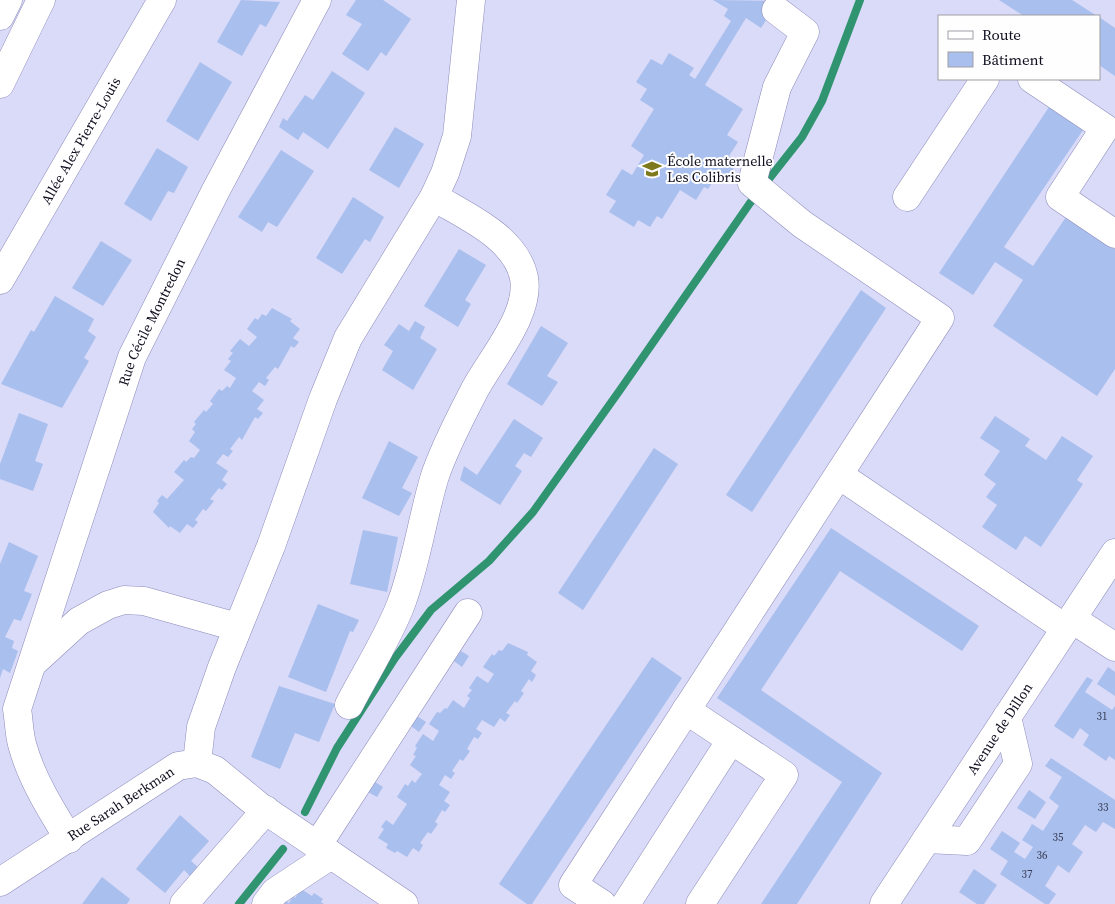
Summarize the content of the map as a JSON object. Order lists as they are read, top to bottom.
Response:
{
  "streets": {
    "street": [
      "Allée Alex Pierre-Louis",
      "Rue Cécile Montredon",
      "Avenue de Dillon",
      "Rue Sarah Berkman"
    ]
  },
  "crossings": [
    ["Rue Cécile Montredon", "Rue Sarah Berkman"]
  ],
  "places": {
    "school or university": ["École maternelle Les Colibris"]
  },
  "house_numbers": [
    "31",
    "33",
    "35",
    "36",
    "37"
  ],
  "legend": ["Route", "Bâtiment"]
}
